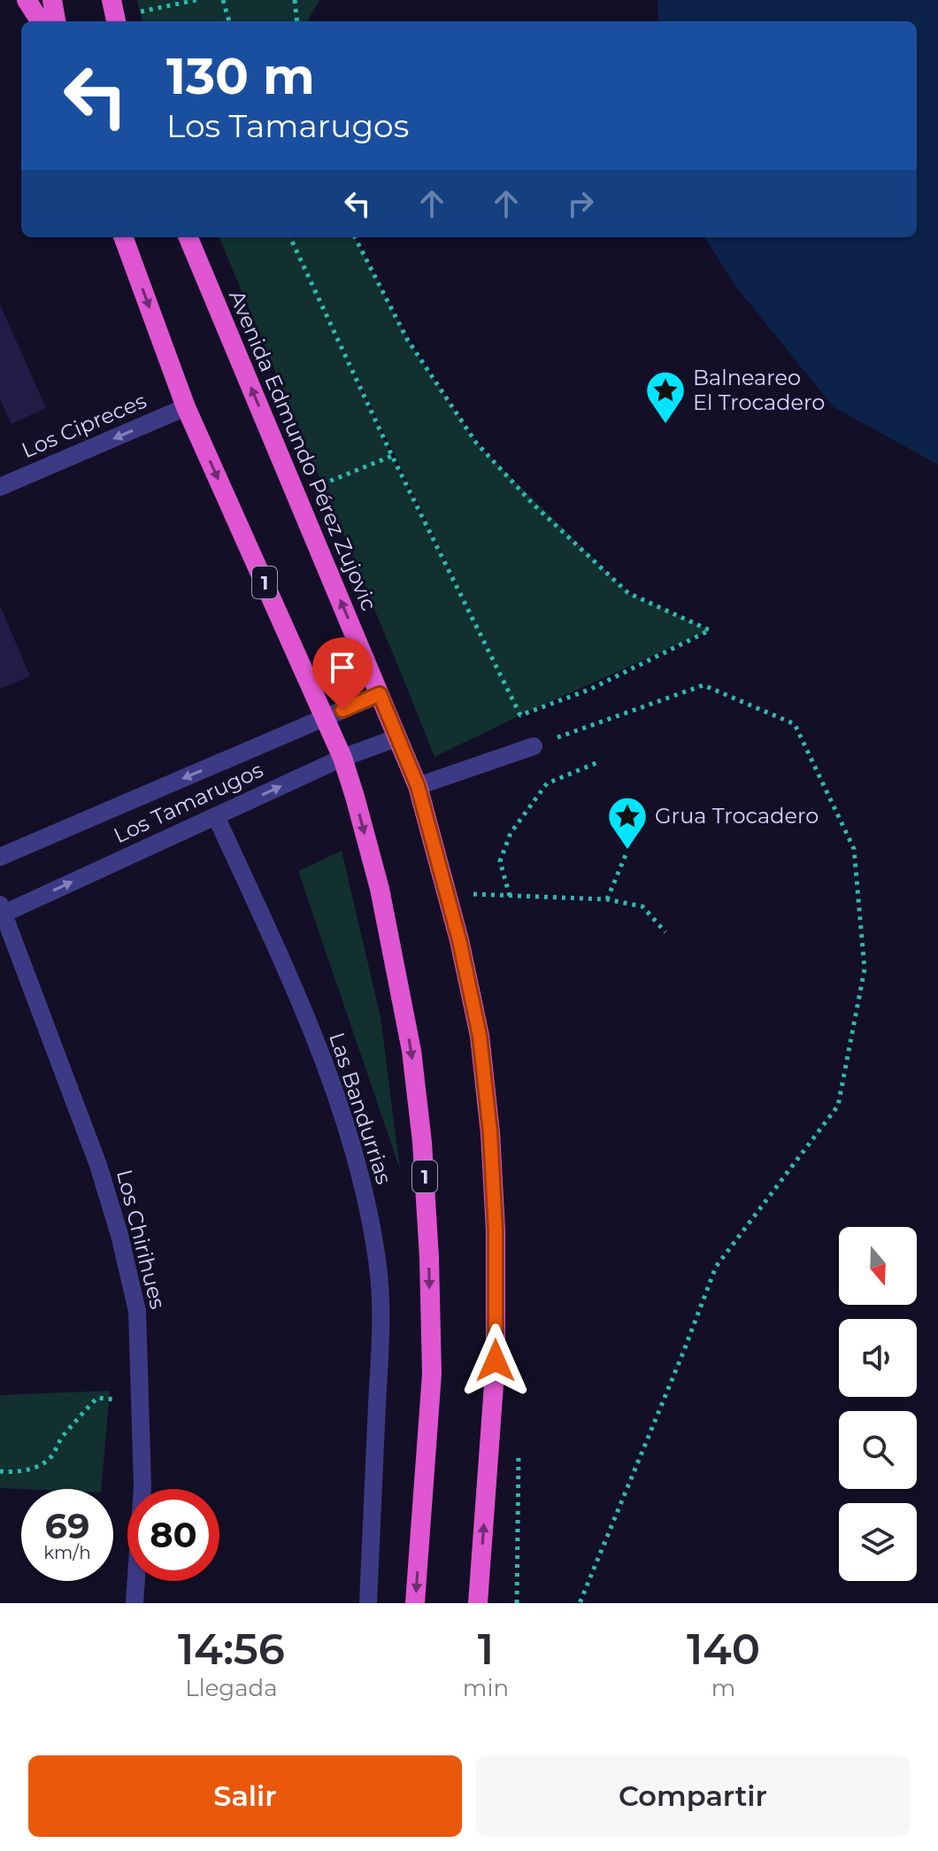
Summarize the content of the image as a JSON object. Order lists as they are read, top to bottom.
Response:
{
  "streets": {
    "highway": ["Avenida Edmundo Pérez Zujovic", "1"],
    "street": [
      "Los Cipreces",
      "Los Tamarugos",
      "Las Bandurrias",
      "Los Chirihues"
    ]
  },
  "crossings": [
    ["Los Cipreces", "1"],
    ["Avenida Edmundo Pérez Zujovic", "Los Tamarugos"],
    ["1", "Los Tamarugos"],
    ["Los Tamarugos", "Las Bandurrias"],
    ["Los Tamarugos", "Los Chirihues"]
  ],
  "one_way": ["Los Cipreces"],
  "places": {
    "place": ["Balneareo El Trocadero", "Grua Trocadero"]
  },
  "north": "bottom",
  "page": {
    "turn": ["130 m", "Los Tamarugos"],
    "speed": "69 km/h",
    "limit": "80",
    "eta": [
      "14:56",
      "Llegada",
      "1",
      "min",
      "140",
      "m"
    ],
    "buttons": ["Salir", "Compartir"]
  }
}
